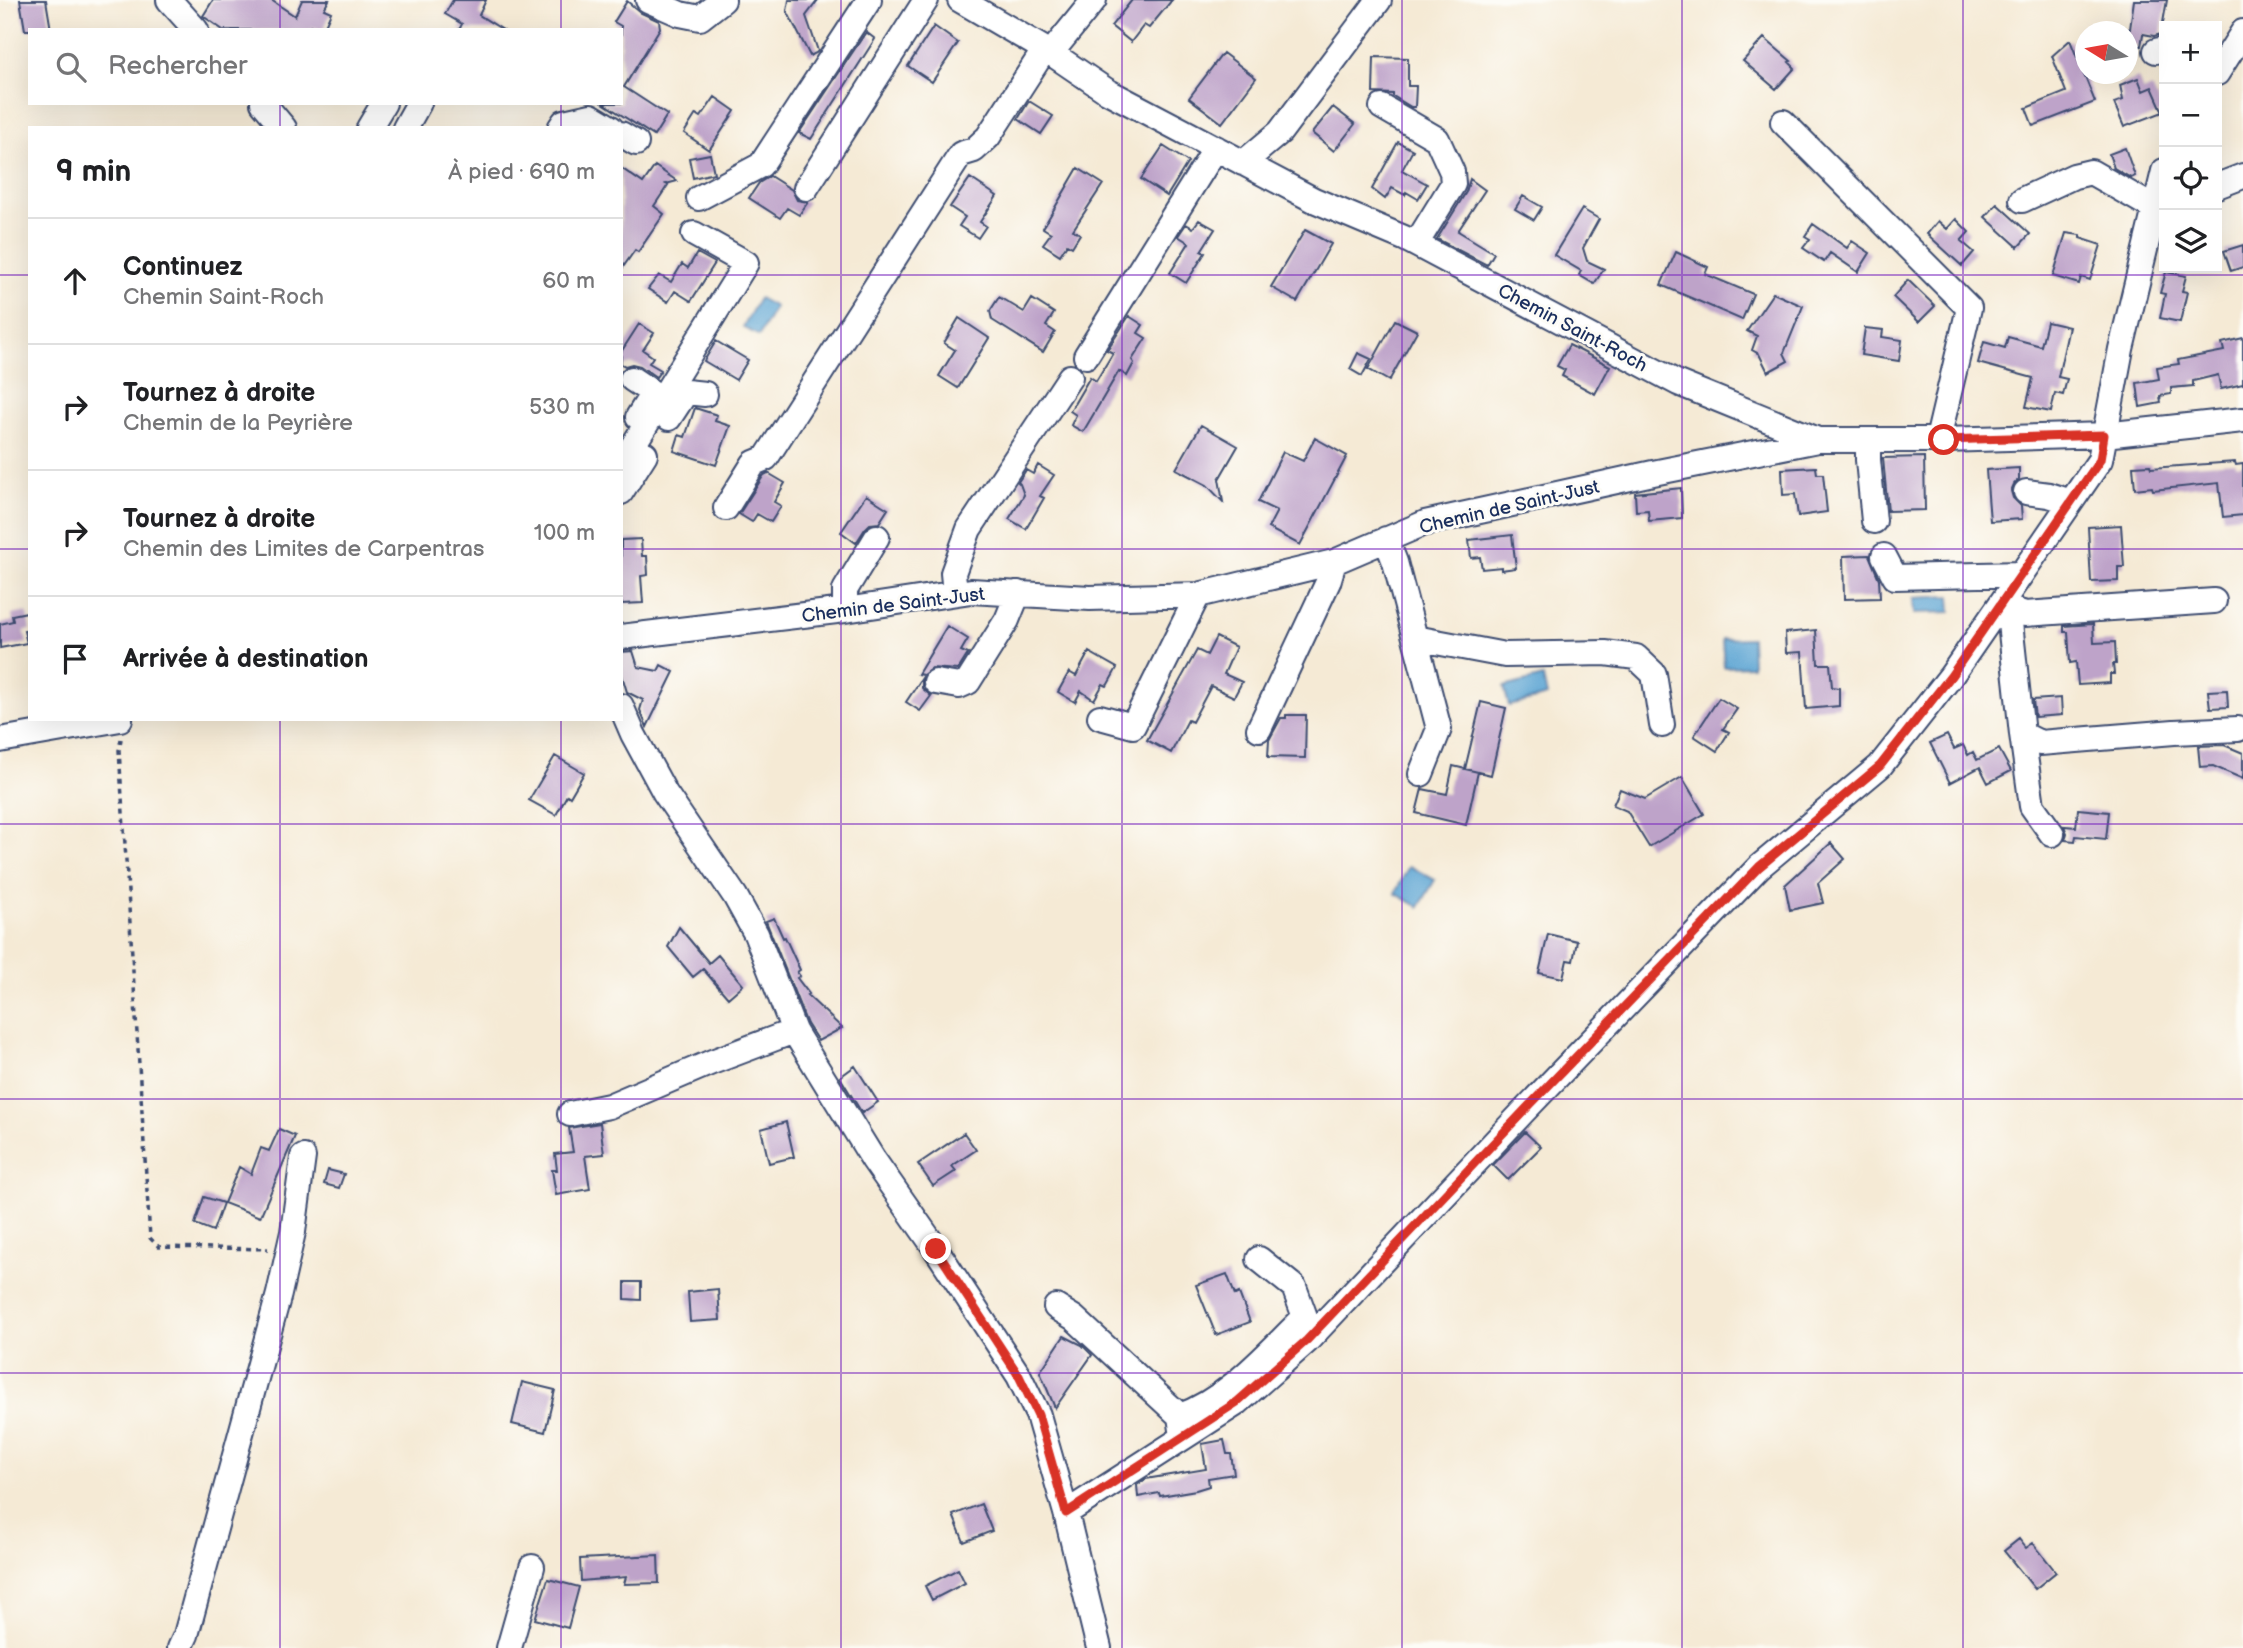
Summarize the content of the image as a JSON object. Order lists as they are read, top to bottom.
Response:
{
  "streets": {
    "street": ["Chemin Saint-Roch", "Chemin de Saint-Just"]
  },
  "crossings": [
    ["Chemin Saint-Roch", "Chemin de Saint-Just"]
  ],
  "north": "left",
  "page": {
    "map_buttons": ["+", "−"],
    "search": "Rechercher",
    "heading": ["9 min", "À pied · 690 m"],
    "list": [
      ["Continuez", "Chemin Saint-Roch", "60 m"],
      ["Tournez à droite", "Chemin de la Peyrière", "530 m"],
      ["Tournez à droite", "Chemin des Limites de Carpentras", "100 m"],
      "Arrivée à destination"
    ]
  }
}
